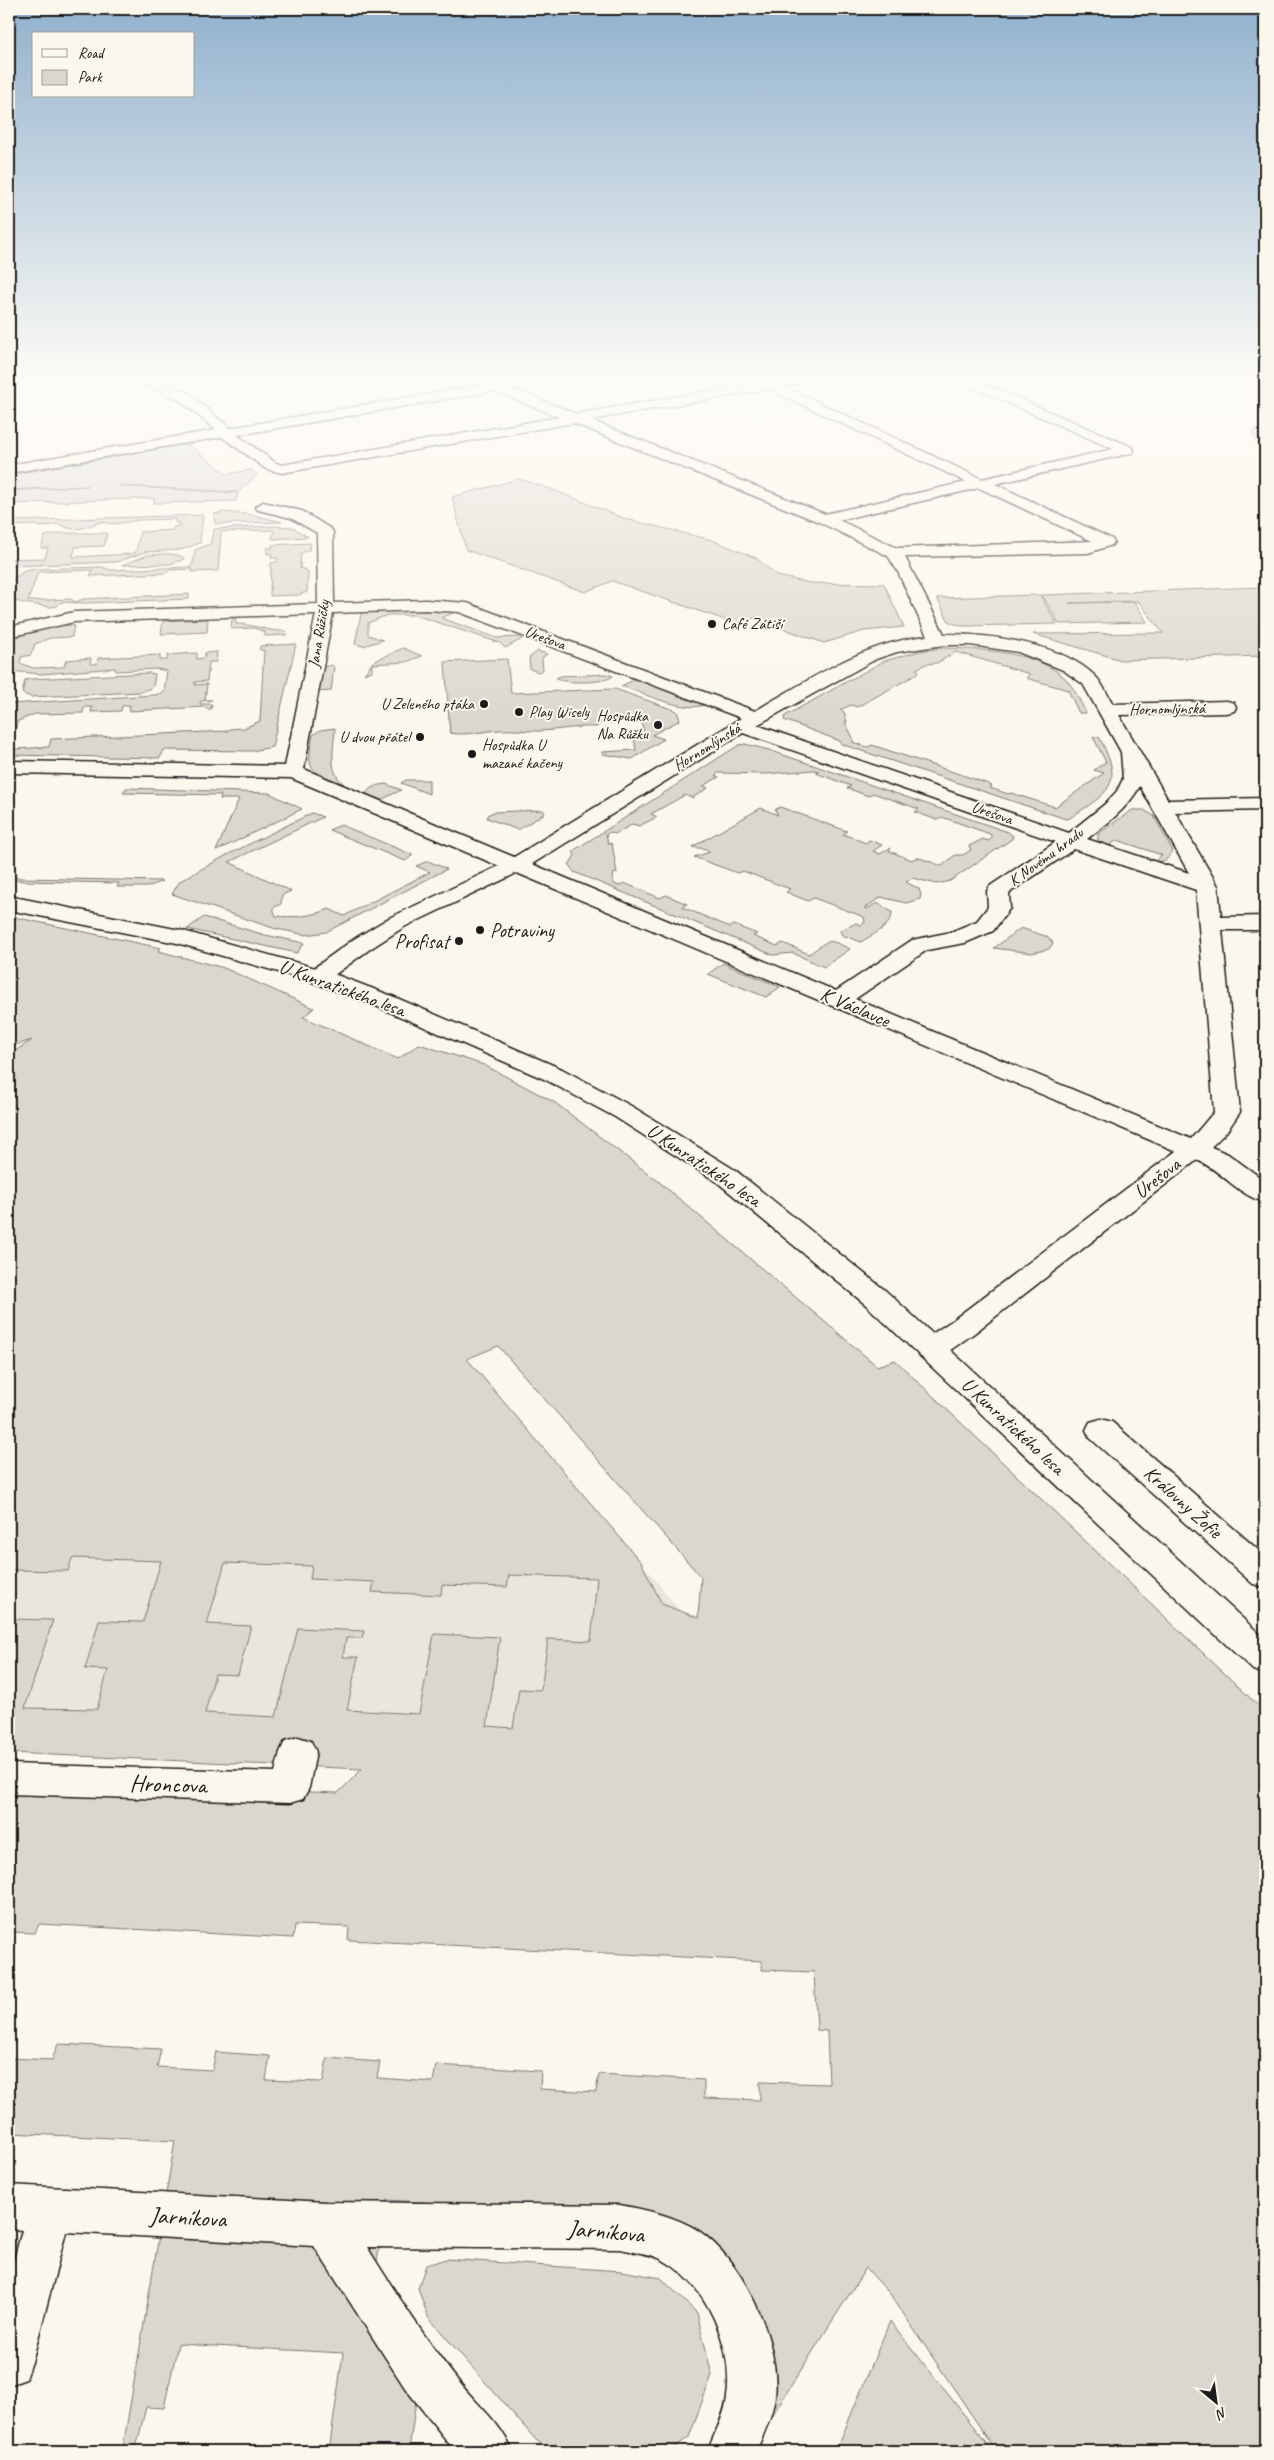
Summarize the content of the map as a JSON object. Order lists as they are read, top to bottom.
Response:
{
  "streets": {
    "street": [
      "Jana Růžičky",
      "Urešova",
      "Hornomlýnská",
      "K Novému hradu",
      "U Kunratického lesa",
      "K Václavce",
      "Královny Žofie",
      "Hroncova",
      "Jarníkova"
    ]
  },
  "crossings": [
    ["Jana Růžičky", "Urešova"],
    ["Urešova", "Hornomlýnská"],
    ["Urešova", "K Novému hradu"],
    ["Urešova", "U Kunratického lesa"],
    ["Urešova", "K Václavce"],
    ["Hornomlýnská", "K Novému hradu"],
    ["Hornomlýnská", "U Kunratického lesa"],
    ["Hornomlýnská", "K Václavce"],
    ["K Novému hradu", "K Václavce"]
  ],
  "places": [
    "Café Zátiší",
    "U Zeleného ptáka",
    "Play Wisely",
    "Hospůdka Na Růžku",
    "U dvou přátel",
    "Hospůdka U mazané kačeny",
    "Potraviny",
    "Profisat"
  ],
  "legend": ["Road", "Park"],
  "north": "bottom right"
}
